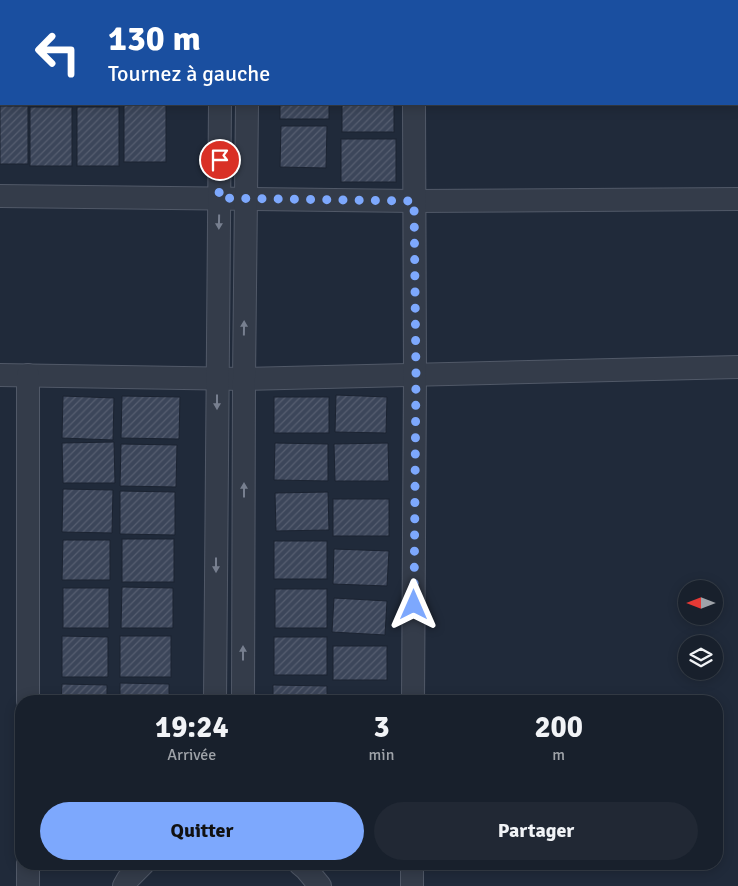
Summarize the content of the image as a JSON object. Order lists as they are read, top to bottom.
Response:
{
  "north": "left",
  "page": {
    "turn": ["130 m", "Tournez à gauche"],
    "eta": [
      "19:24",
      "Arrivée",
      "3",
      "min",
      "200",
      "m"
    ],
    "buttons": ["Quitter", "Partager"]
  }
}
